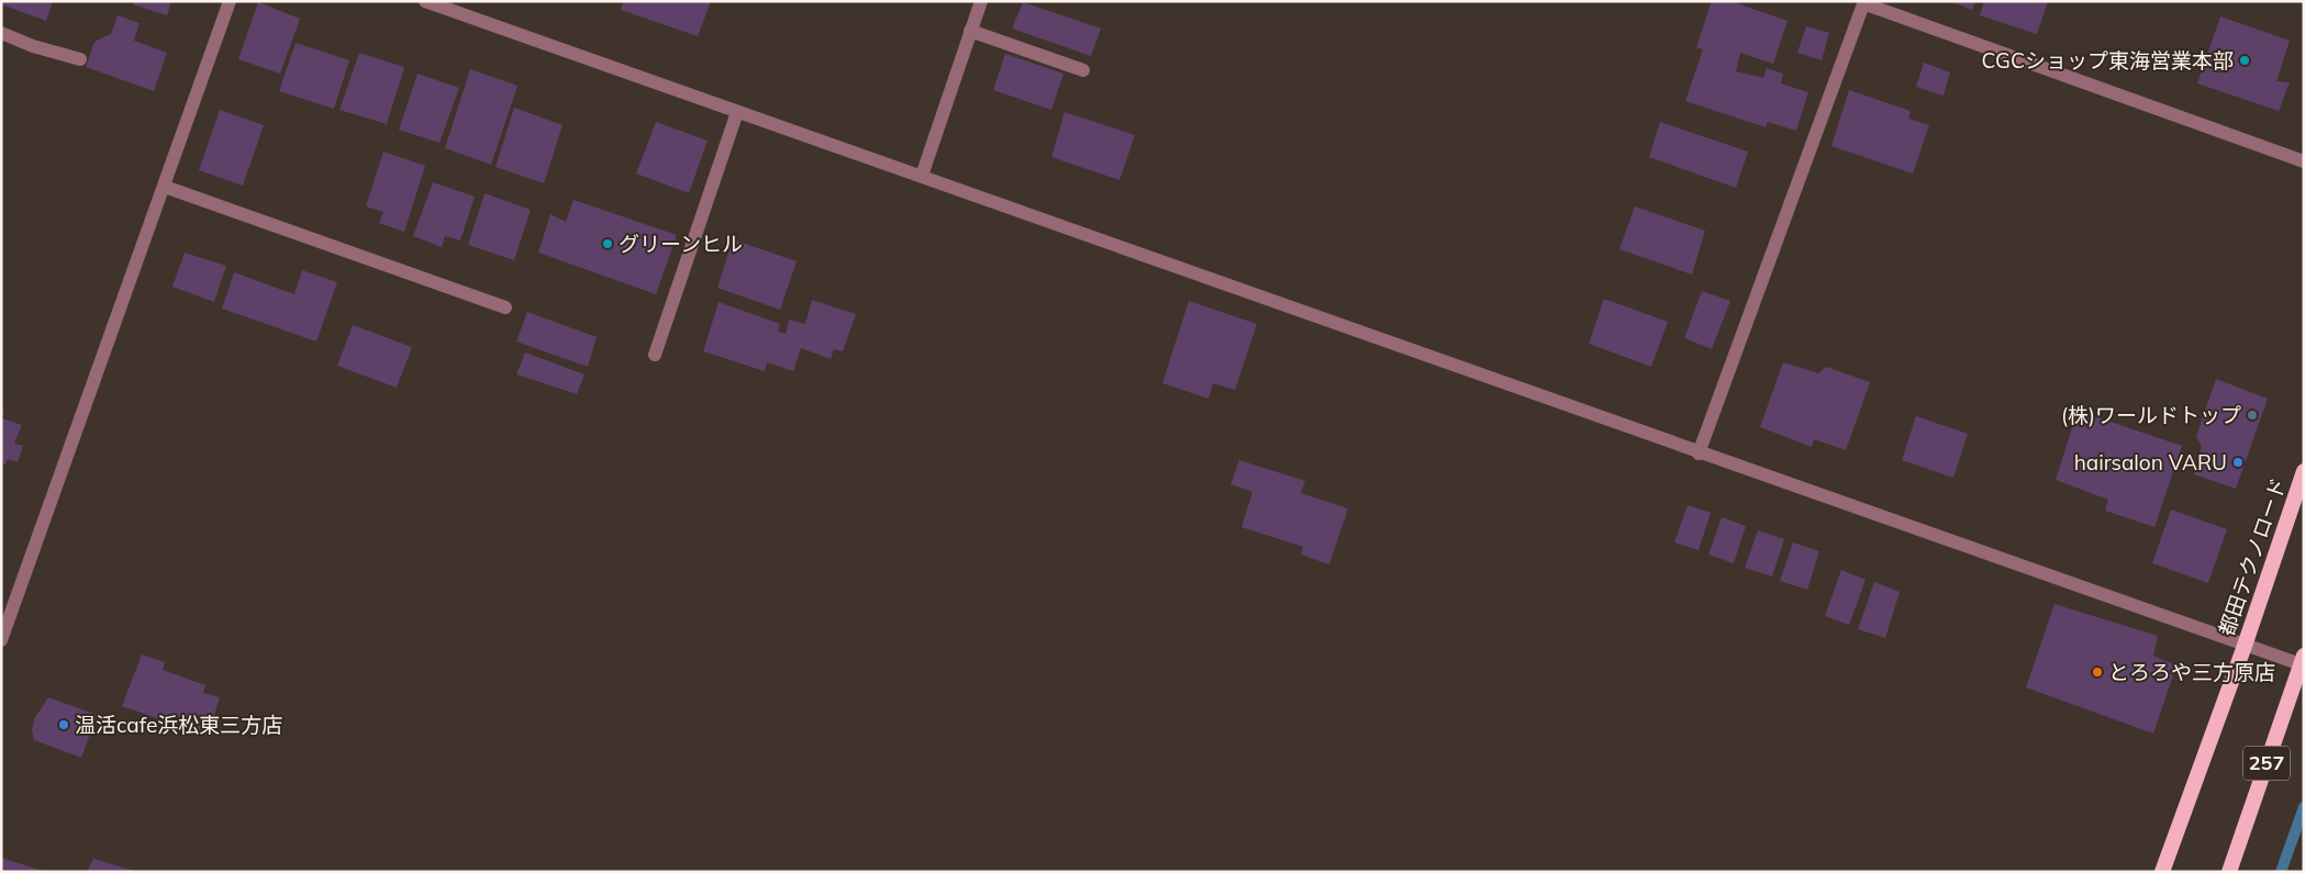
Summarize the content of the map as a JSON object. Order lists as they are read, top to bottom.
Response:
{
  "streets": {
    "highway": ["都田テクノロード", "257"]
  },
  "places": [
    "CGCショップ東海営業本部",
    "グリーンヒル",
    "(株)ワールドトップ",
    "hairsalon VARU",
    "とろろや三方原店",
    "温活cafe浜松東三方店"
  ]
}
